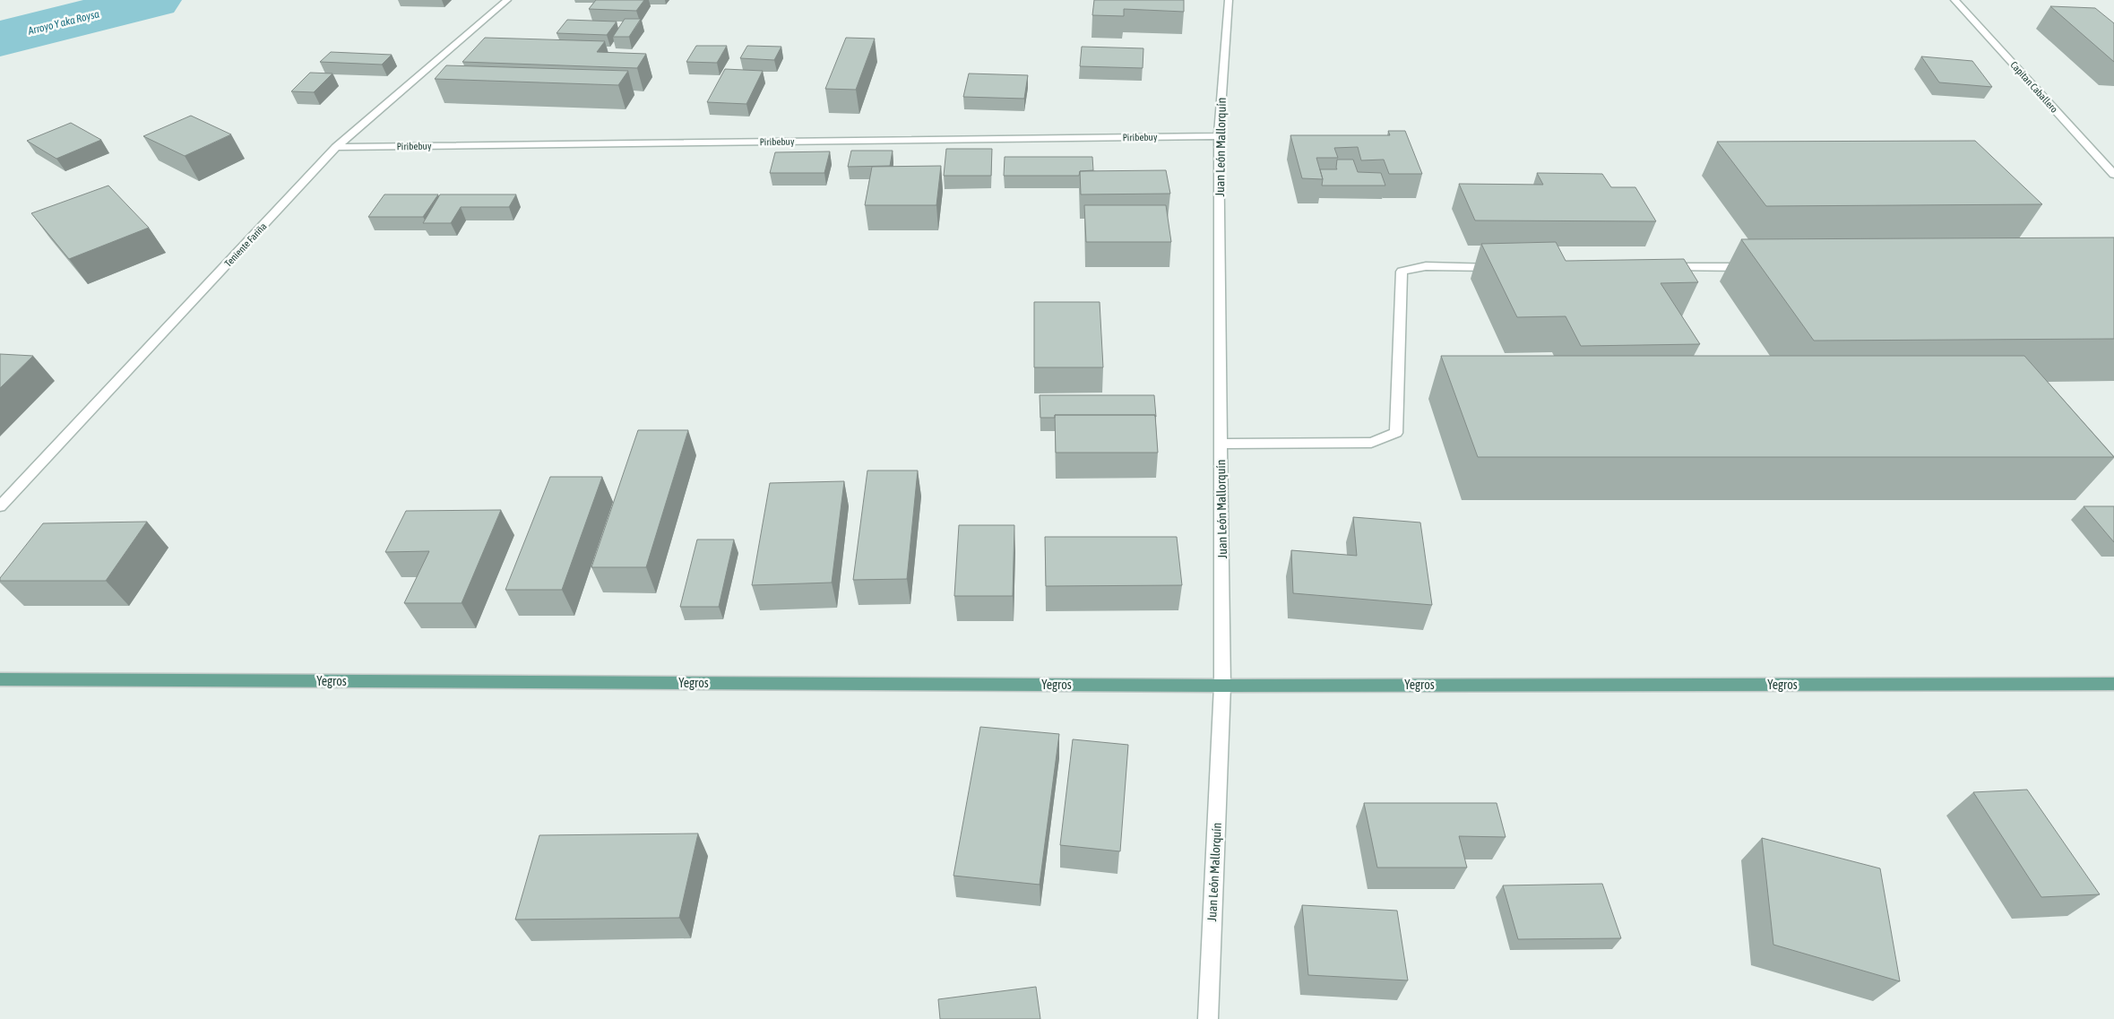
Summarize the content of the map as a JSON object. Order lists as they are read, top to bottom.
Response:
{
  "streets": {
    "main road": ["Yegros"],
    "street": [
      "Capitan Caballero",
      "Piribebuy",
      "Juan León Mallorquín",
      "Teniente Fariña"
    ]
  },
  "crossings": [
    ["Piribebuy", "Juan León Mallorquín"],
    ["Piribebuy", "Teniente Fariña"],
    ["Juan León Mallorquín", "Yegros"]
  ],
  "water": ["Arroyo Y aka Roysa"]
}
